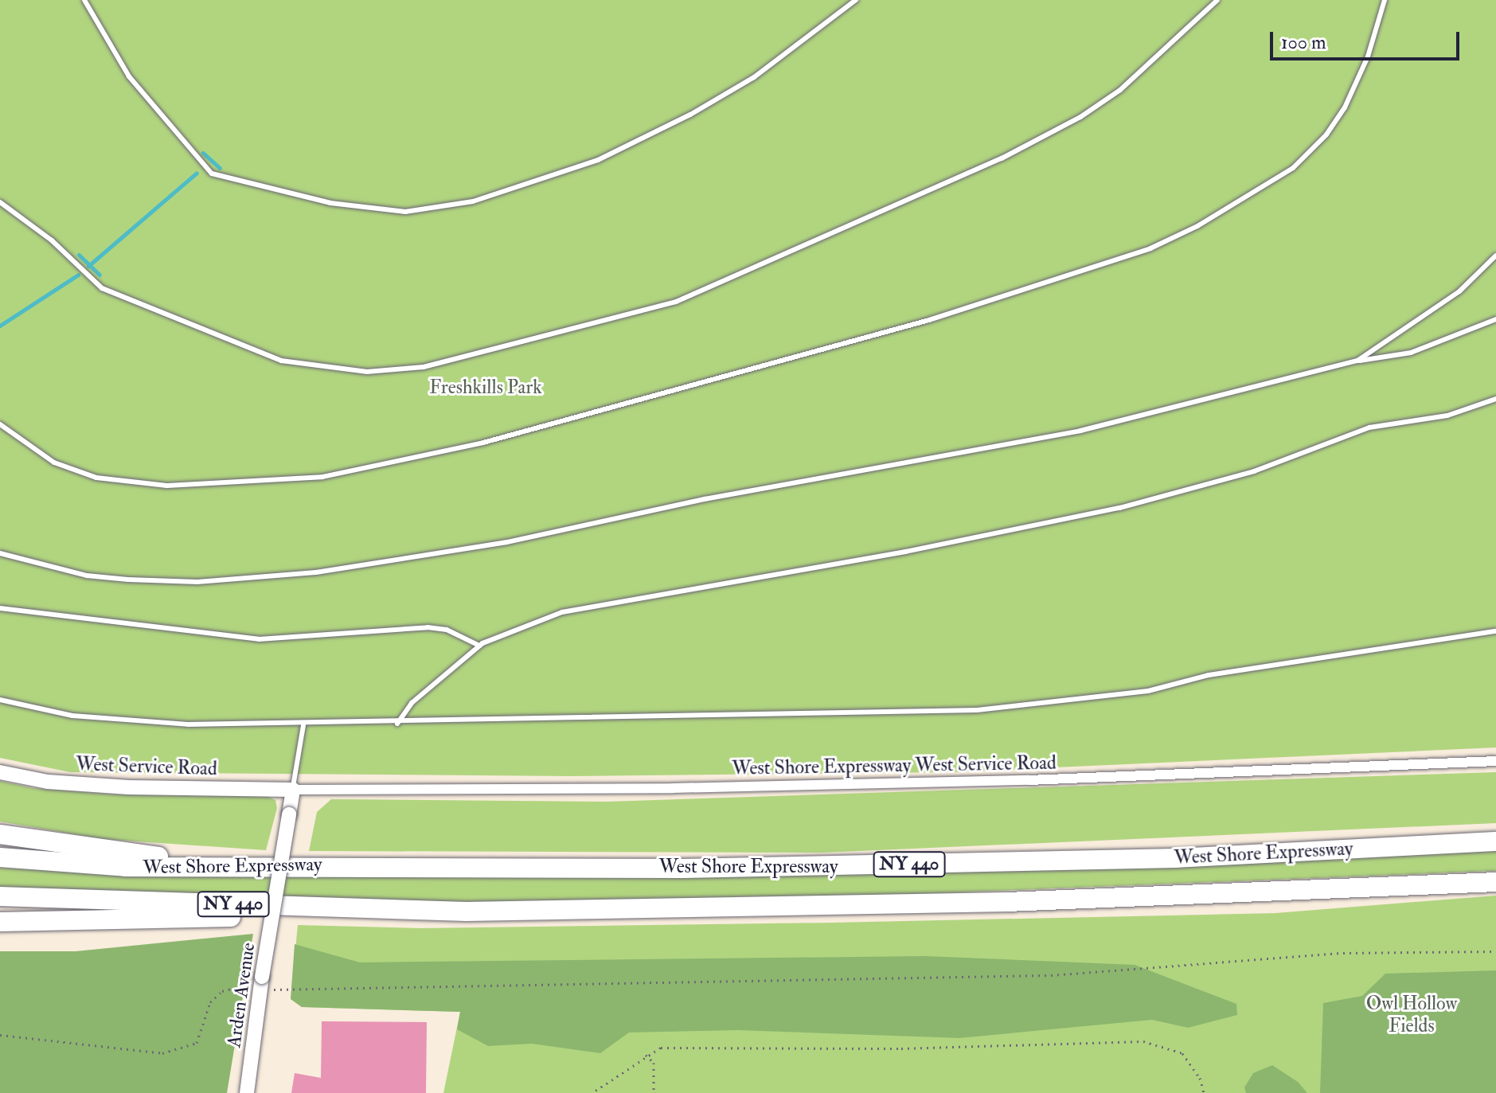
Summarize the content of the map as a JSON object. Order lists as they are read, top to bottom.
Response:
{
  "streets": {
    "highway": ["West Shore Expressway", "NY 440"],
    "street": ["West Shore Expressway West Service Road", "West Service Road", "Arden Avenue"]
  },
  "crossings": [
    ["West Shore Expressway West Service Road", "West Service Road"],
    ["West Shore Expressway West Service Road", "Arden Avenue"],
    ["West Service Road", "Arden Avenue"]
  ],
  "parks": ["Freshkills Park", "Owl Hollow Fields"],
  "scale_bar": "100 m"
}
